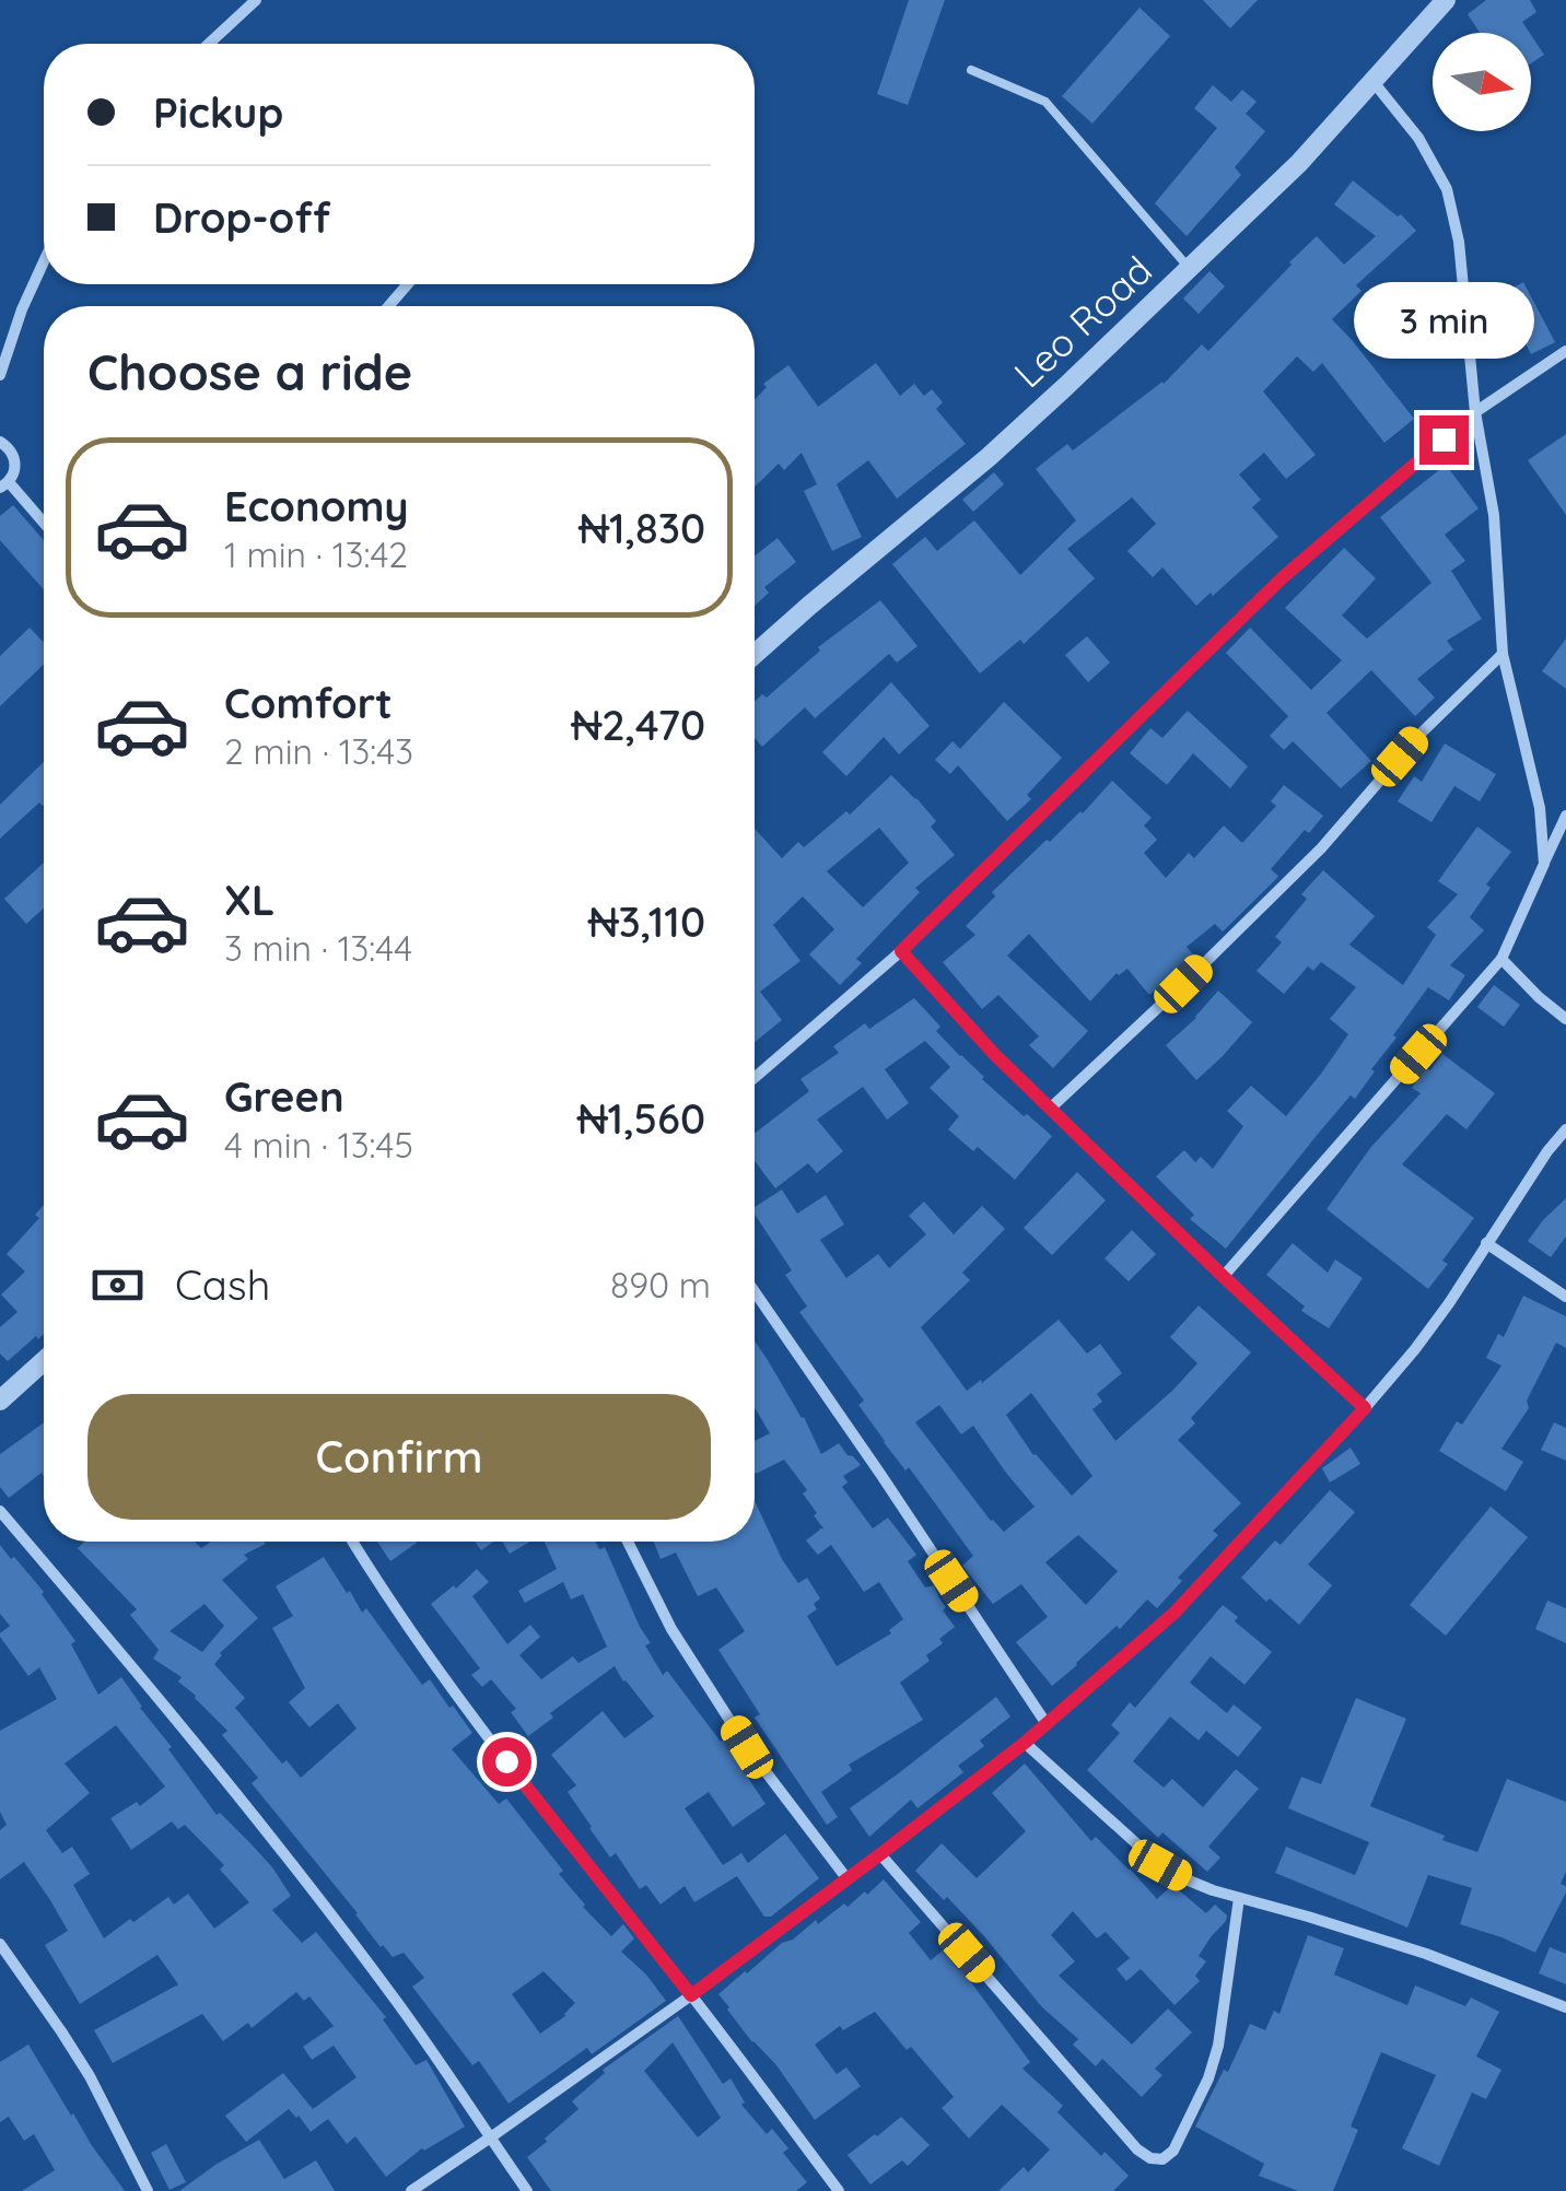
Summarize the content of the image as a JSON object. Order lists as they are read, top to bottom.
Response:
{
  "streets": {
    "street": ["Leo Road"]
  },
  "north": "right",
  "page": {
    "banner": ["Pickup", "Drop-off"],
    "bubble": "3 min",
    "heading": "Choose a ride",
    "list": [
      {
        "name": "Economy",
        "note": "1 min · 13:42",
        "value": "₦1,830"
      },
      {
        "name": "Comfort",
        "note": "2 min · 13:43",
        "value": "₦2,470"
      },
      {
        "name": "XL",
        "note": "3 min · 13:44",
        "value": "₦3,110"
      },
      {
        "name": "Green",
        "note": "4 min · 13:45",
        "value": "₦1,560"
      }
    ],
    "pay": ["Cash", "890 m"],
    "buttons": "Confirm"
  }
}
